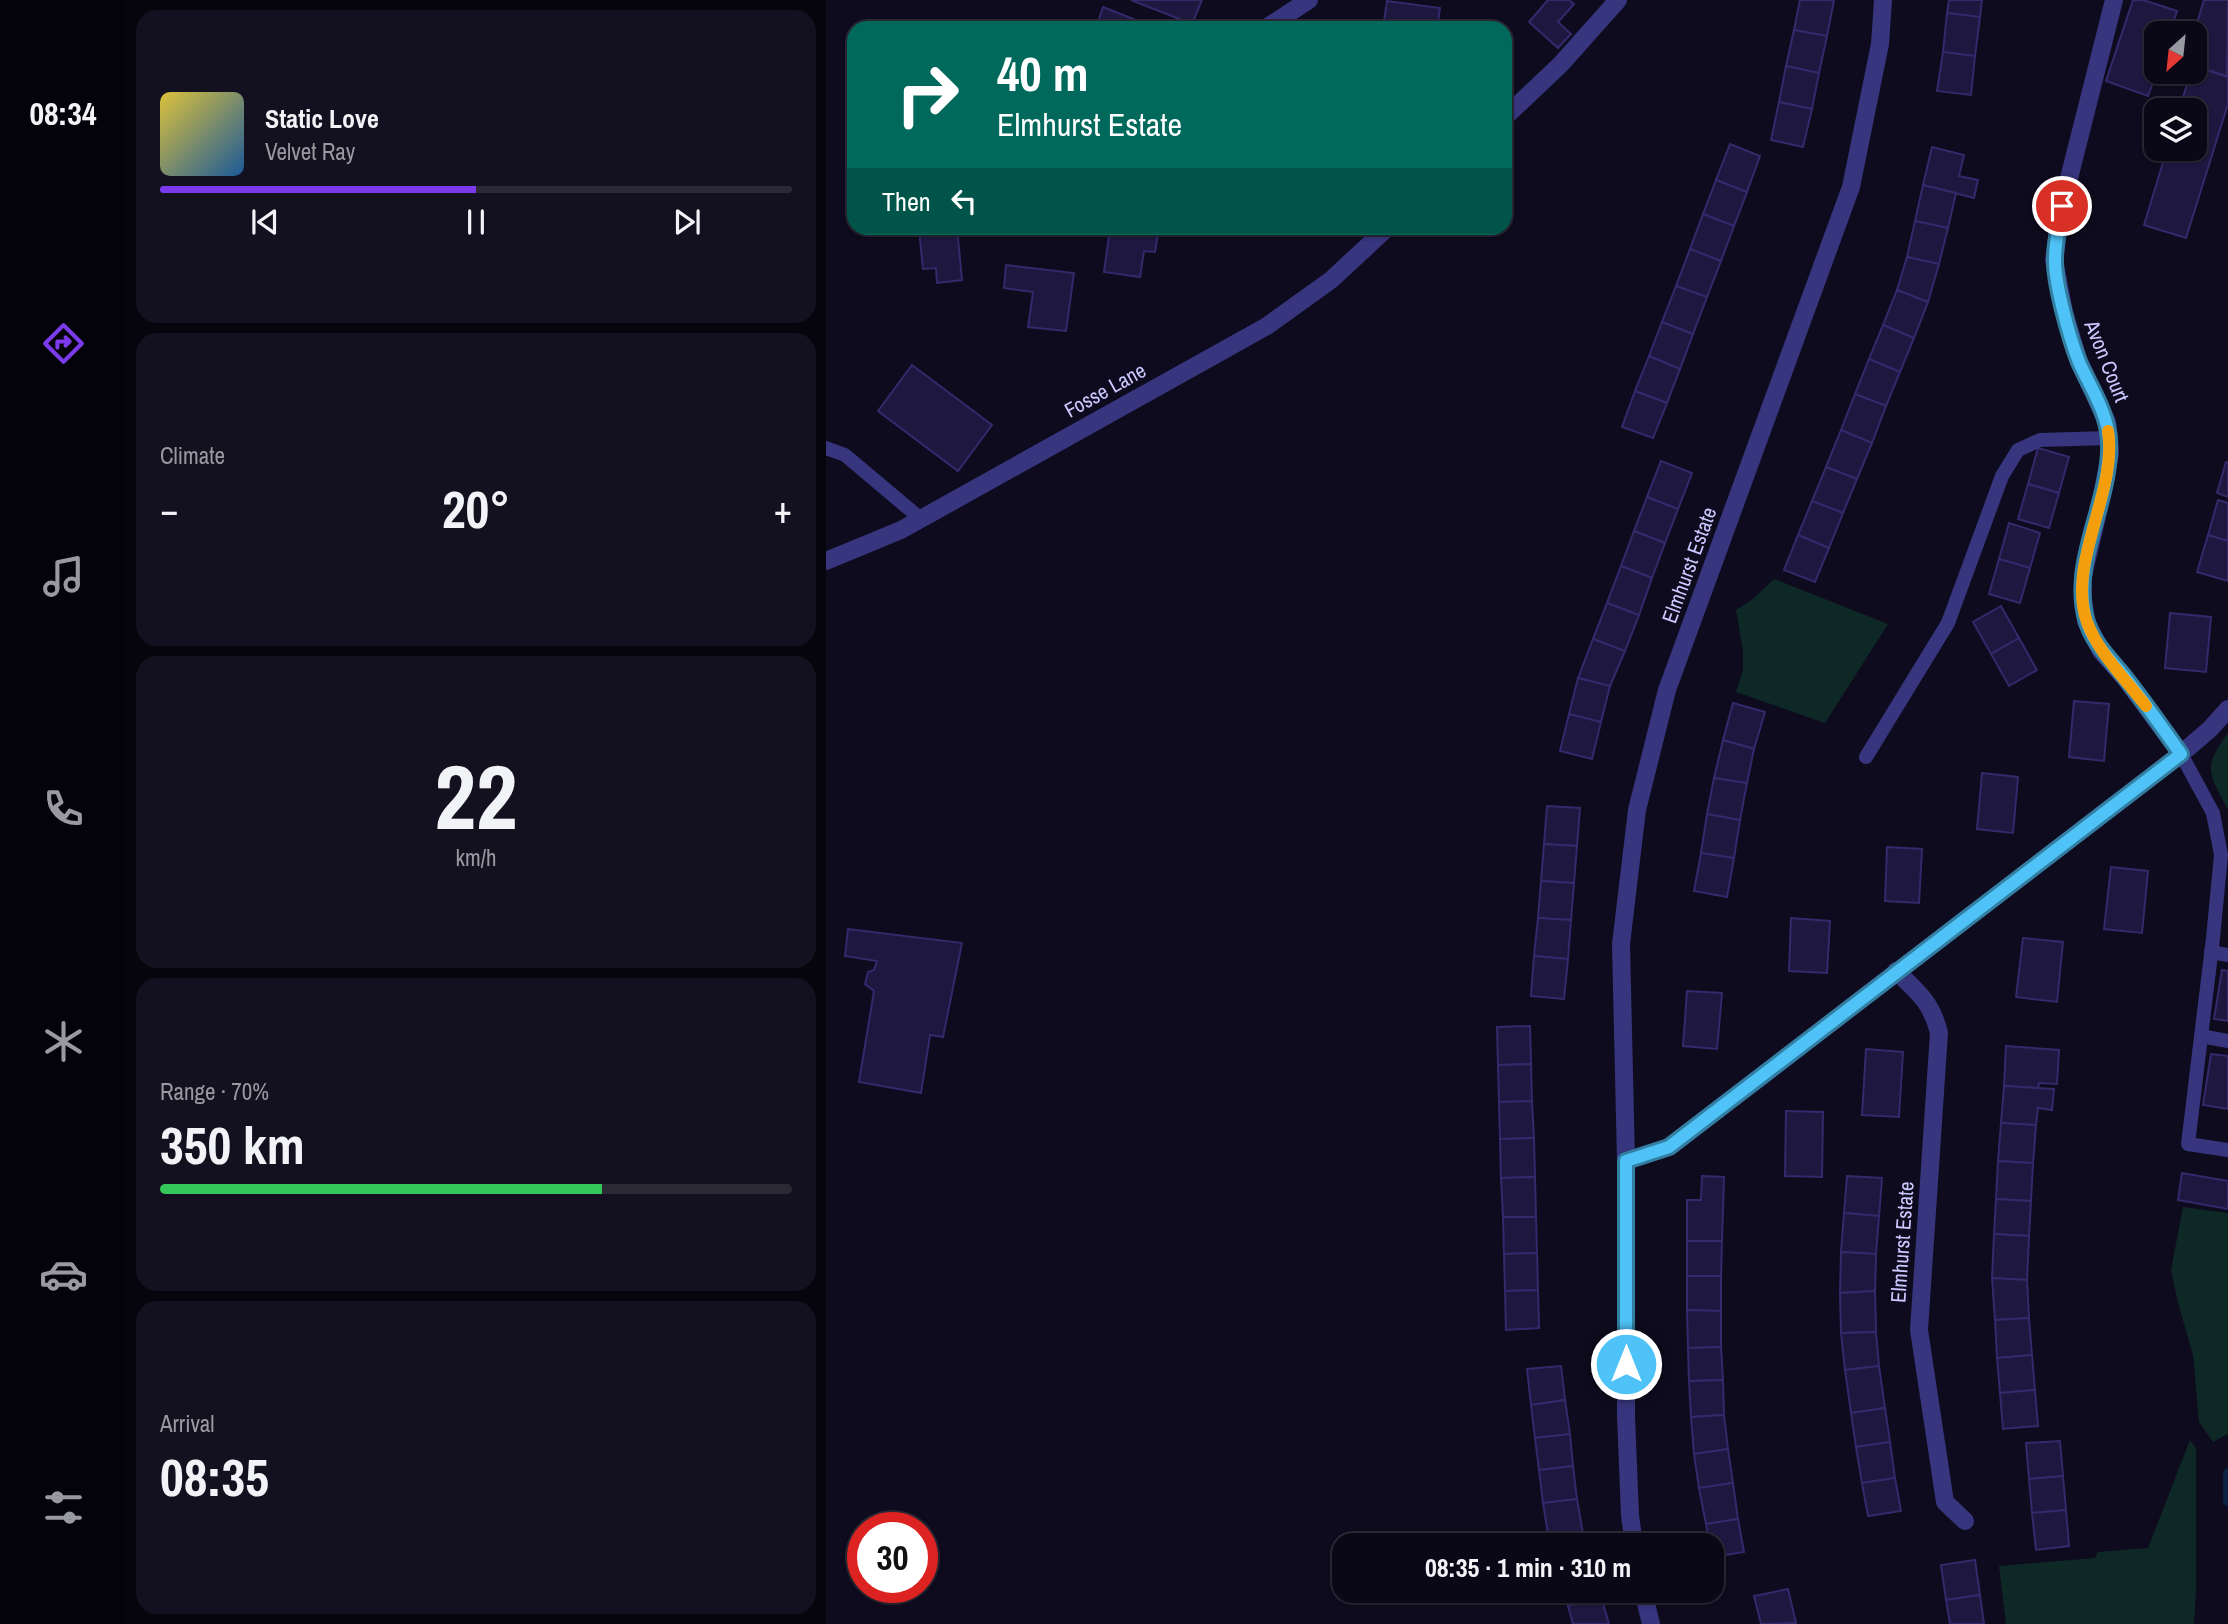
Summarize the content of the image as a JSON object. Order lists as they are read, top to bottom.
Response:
{
  "streets": {
    "street": ["Avon Court", "Fosse Lane", "Elmhurst Estate"]
  },
  "north": "bottom left",
  "page": {
    "tabs": "08:34",
    "turn": ["40 m", "Elmhurst Estate"],
    "song": ["Static Love", "Velvet Ray"],
    "then": "Then",
    "tile": [
      "Climate",
      ["22", "km/h"],
      ["Range · 70%", "350 km"],
      ["Arrival", "08:35"]
    ],
    "heat": ["−", "20°", "+"],
    "limit": "30",
    "trip": "08:35 · 1 min · 310 m"
  }
}
